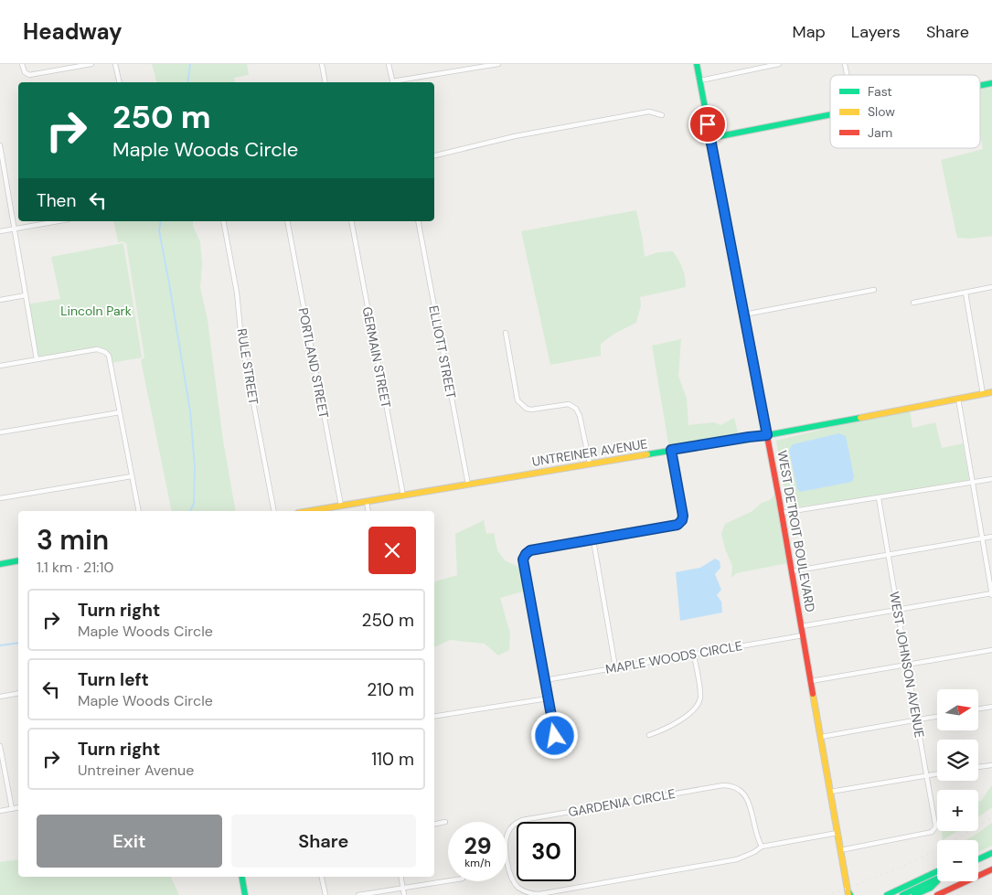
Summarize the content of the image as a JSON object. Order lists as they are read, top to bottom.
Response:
{
  "streets": {
    "main road": ["UNTREINER AVENUE", "WEST DETROIT BOULEVARD"],
    "street": [
      "ELLIOTT STREET",
      "GERMAIN STREET",
      "PORTLAND STREET",
      "RULE STREET",
      "MAPLE WOODS CIRCLE",
      "WEST JOHNSON AVENUE",
      "GARDENIA CIRCLE"
    ]
  },
  "crossings": [
    ["ELLIOTT STREET", "UNTREINER AVENUE"],
    ["GERMAIN STREET", "UNTREINER AVENUE"],
    ["PORTLAND STREET", "UNTREINER AVENUE"],
    ["UNTREINER AVENUE", "WEST DETROIT BOULEVARD"],
    ["WEST DETROIT BOULEVARD", "MAPLE WOODS CIRCLE"],
    ["WEST DETROIT BOULEVARD", "WEST JOHNSON AVENUE"],
    ["WEST DETROIT BOULEVARD", "GARDENIA CIRCLE"]
  ],
  "parks": ["Lincoln Park"],
  "legend": ["Fast", "Slow", "Jam"],
  "north": "right",
  "page": {
    "header": "Headway",
    "nav": ["Map", "Layers", "Share"],
    "turn": ["250 m", "Maple Woods Circle"],
    "then": "Then",
    "heading": ["3 min", "1.1 km · 21:10"],
    "list": [
      {
        "name": "Turn right",
        "note": "Maple Woods Circle",
        "value": "250 m"
      },
      {
        "name": "Turn left",
        "note": "Maple Woods Circle",
        "value": "210 m"
      },
      {
        "name": "Turn right",
        "note": "Untreiner Avenue",
        "value": "110 m"
      }
    ],
    "map_buttons": ["+", "−"],
    "buttons": ["Exit", "Share"],
    "speed": "29 km/h",
    "limit": "30"
  }
}
